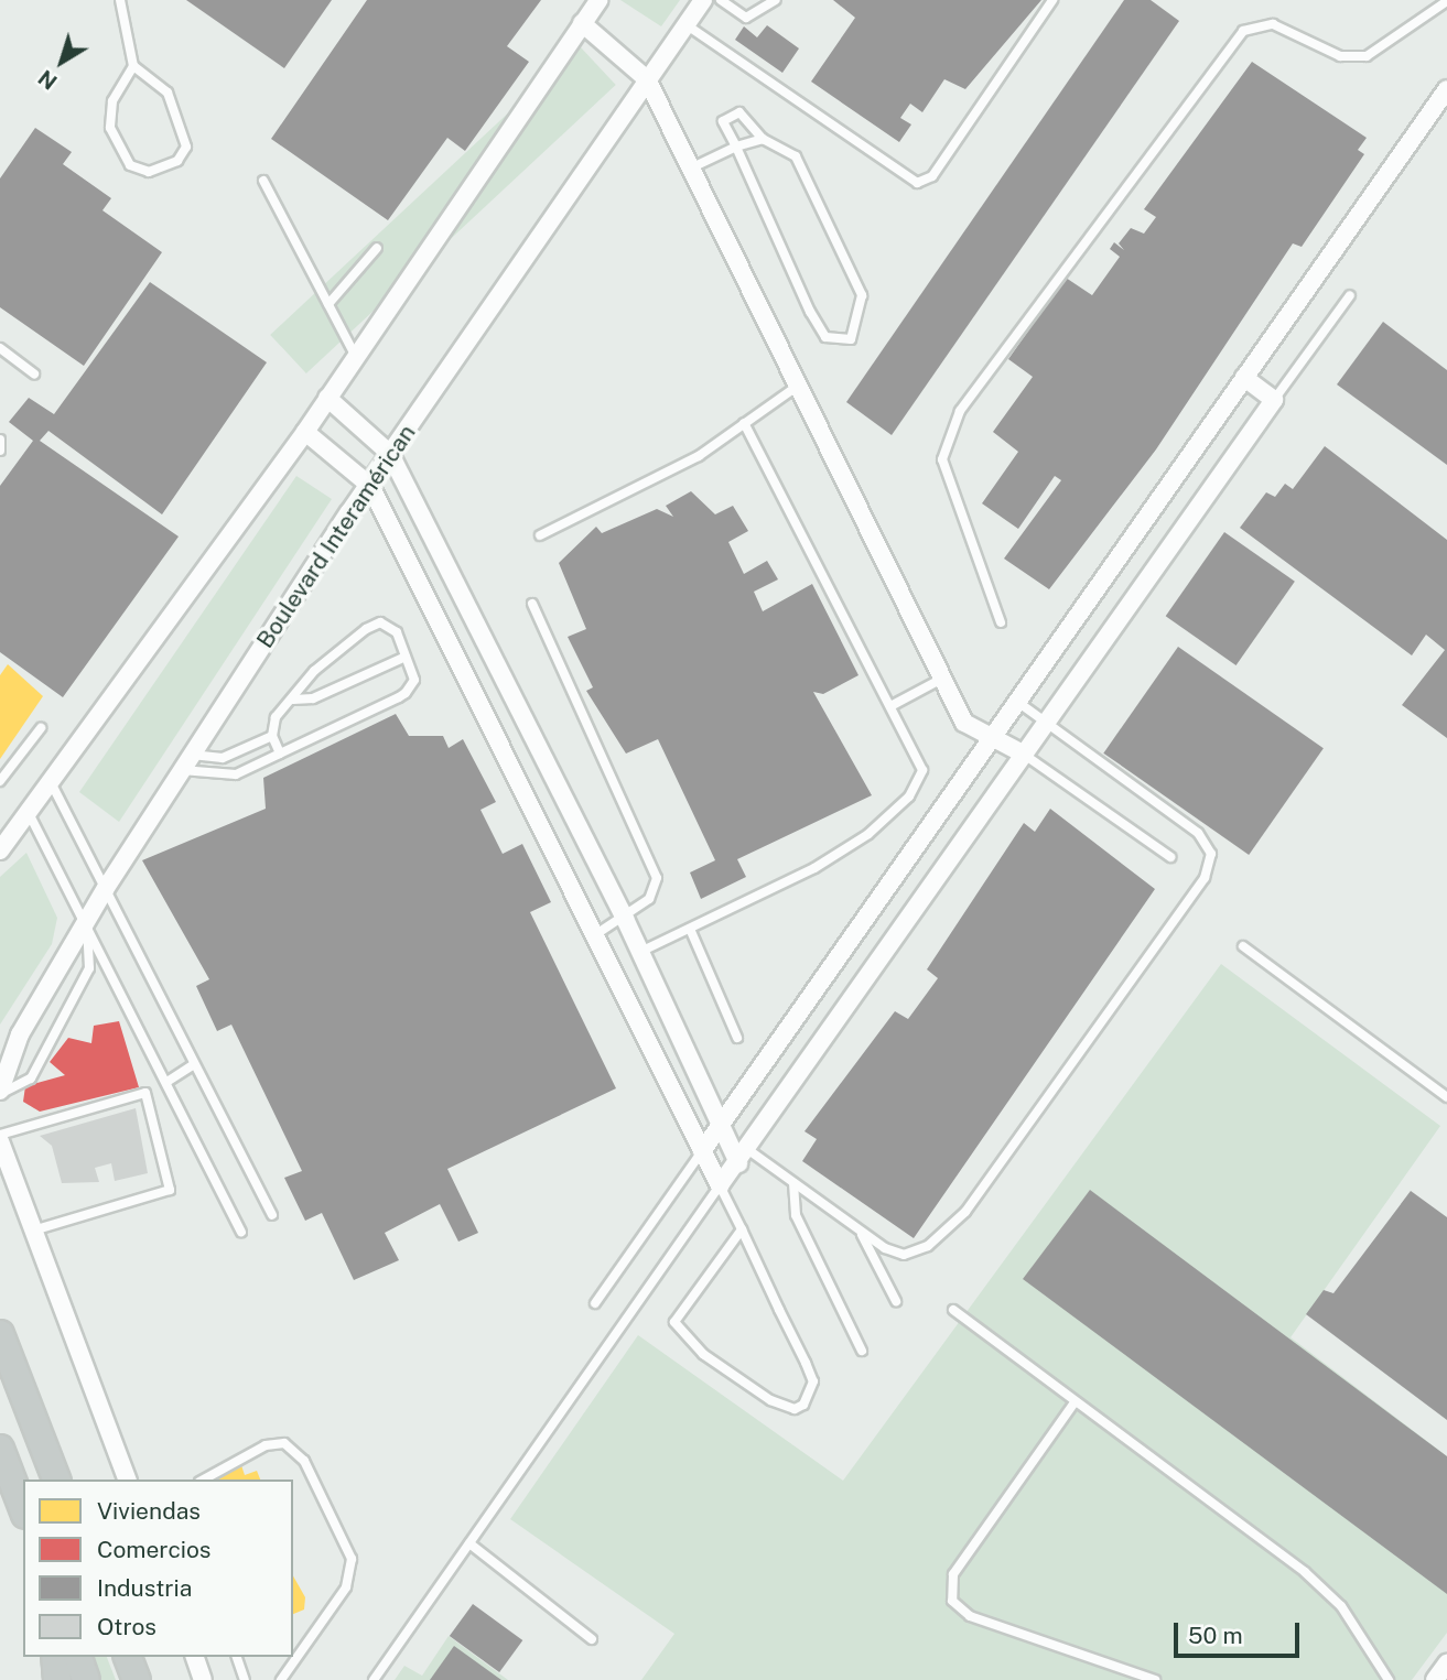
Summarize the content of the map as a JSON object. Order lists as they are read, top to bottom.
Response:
{
  "streets": {
    "street": ["Boulevard Interamérican"]
  },
  "legend": [
    "Viviendas",
    "Comercios",
    "Industria",
    "Otros"
  ],
  "scale_bar": "50 m",
  "north": "bottom left"
}
